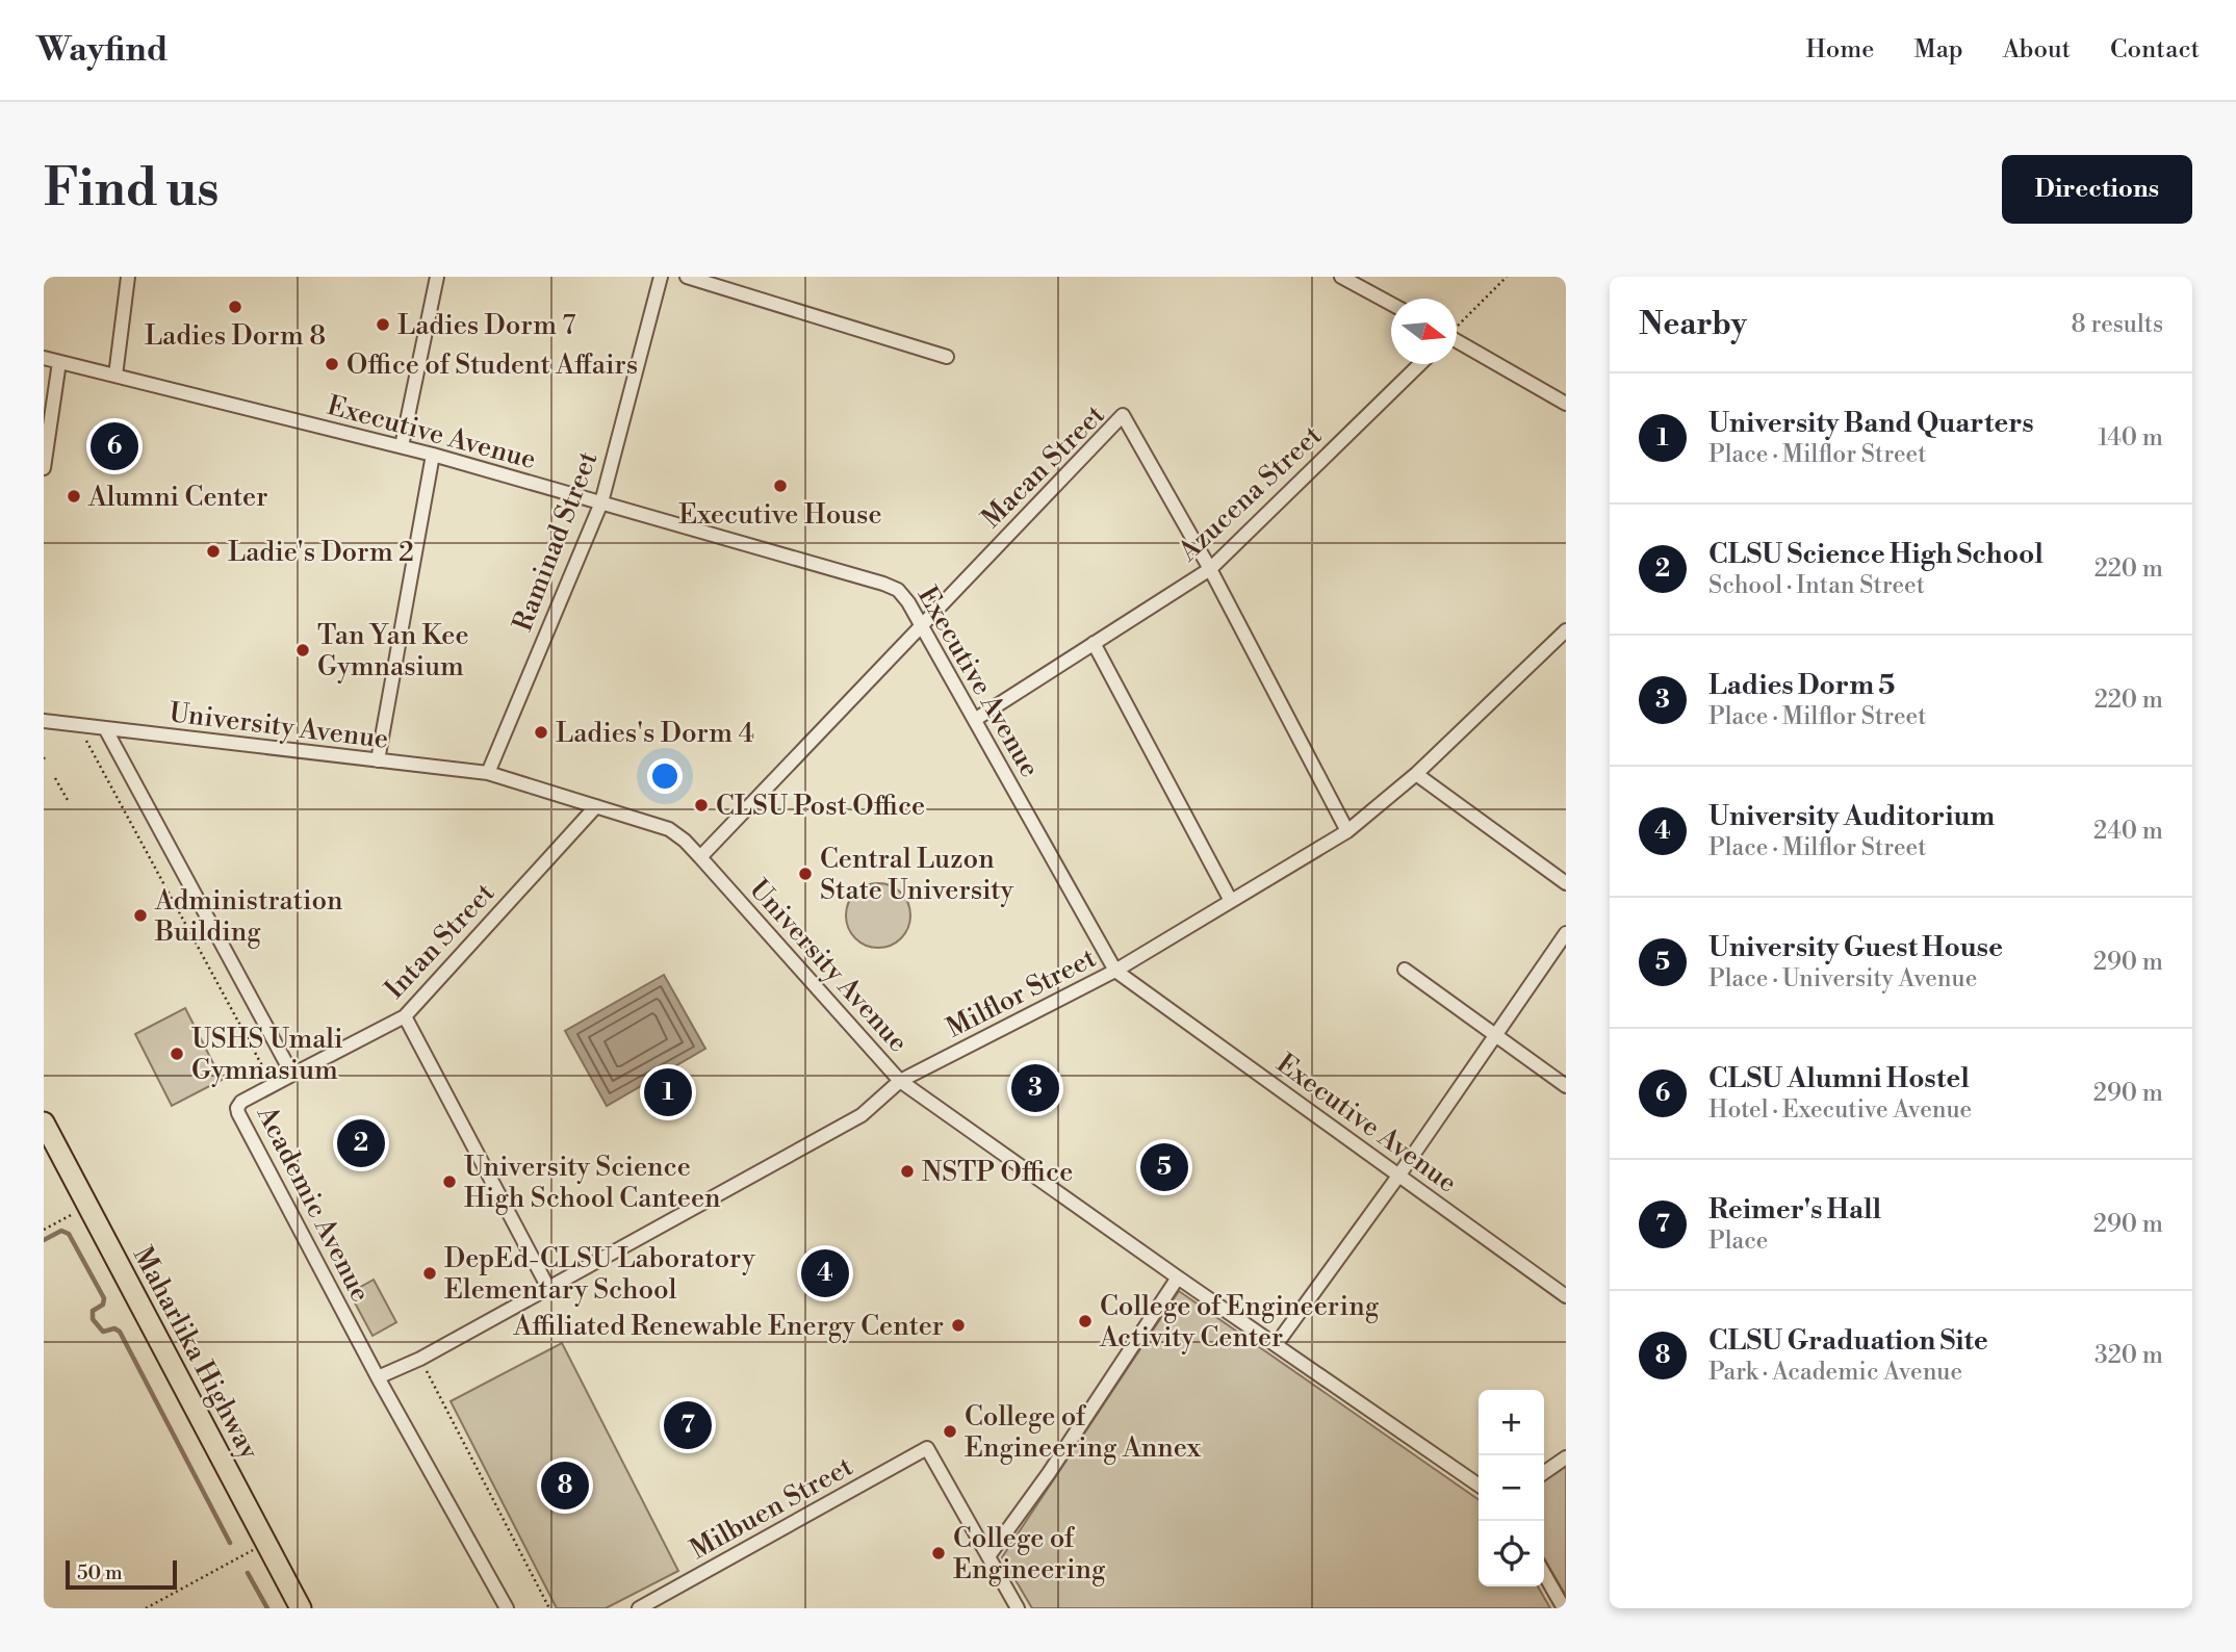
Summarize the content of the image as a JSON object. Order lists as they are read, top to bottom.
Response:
{
  "streets": {
    "highway": ["Maharlika Highway"],
    "street": [
      "Executive Avenue",
      "Macan Street",
      "Azucena Street",
      "Raminad Street",
      "University Avenue",
      "Intan Street",
      "Milflor Street",
      "Academic Avenue",
      "Milbuen Street"
    ]
  },
  "crossings": [
    ["Executive Avenue", "Macan Street"],
    ["Executive Avenue", "Azucena Street"],
    ["Executive Avenue", "Raminad Street"],
    ["Executive Avenue", "Milflor Street"],
    ["Macan Street", "Azucena Street"],
    ["Macan Street", "University Avenue"],
    ["Macan Street", "Milflor Street"],
    ["Raminad Street", "University Avenue"],
    ["University Avenue", "Intan Street"],
    ["University Avenue", "Milflor Street"],
    ["University Avenue", "Academic Avenue"],
    ["Intan Street", "Academic Avenue"],
    ["Milflor Street", "Academic Avenue"]
  ],
  "places": [
    "Ladies Dorm 8",
    "Ladies Dorm 7",
    "Office of Student Affairs",
    "Executive House",
    "Alumni Center",
    "Ladie's Dorm 2",
    "Tan Yan Kee Gymnasium",
    "Ladies's Dorm 4",
    "CLSU Post Office",
    "Central Luzon State University",
    "Administration Building",
    "USHS Umali Gymnasium",
    "NSTP Office",
    "University Science High School Canteen",
    "DepEd-CLSU Laboratory Elementary School",
    "College of Engineering Activity Center",
    "Affiliated Renewable Energy Center",
    "College of Engineering Annex",
    "College of Engineering"
  ],
  "scale_bar": "50 m",
  "north": "right",
  "page": {
    "header": "Wayfind",
    "nav": [
      "Home",
      "Map",
      "About",
      "Contact"
    ],
    "buttons": "Directions",
    "title": "Find us",
    "heading": ["Nearby", "8 results"],
    "list": [
      {
        "mark": "1",
        "name": "University Band Quarters",
        "note": "Place · Milflor Street",
        "value": "140 m"
      },
      {
        "mark": "2",
        "name": "CLSU Science High School",
        "note": "School · Intan Street",
        "value": "220 m"
      },
      {
        "mark": "3",
        "name": "Ladies Dorm 5",
        "note": "Place · Milflor Street",
        "value": "220 m"
      },
      {
        "mark": "4",
        "name": "University Auditorium",
        "note": "Place · Milflor Street",
        "value": "240 m"
      },
      {
        "mark": "5",
        "name": "University Guest House",
        "note": "Place · University Avenue",
        "value": "290 m"
      },
      {
        "mark": "6",
        "name": "CLSU Alumni Hostel",
        "note": "Hotel · Executive Avenue",
        "value": "290 m"
      },
      {
        "mark": "7",
        "name": "Reimer's Hall",
        "note": "Place",
        "value": "290 m"
      },
      {
        "mark": "8",
        "name": "CLSU Graduation Site",
        "note": "Park · Academic Avenue",
        "value": "320 m"
      }
    ],
    "pins": [
      "6",
      "3",
      "1",
      "2",
      "5",
      "4",
      "7",
      "8"
    ],
    "map_buttons": ["+", "−"],
    "scale": "50 m"
  }
}
